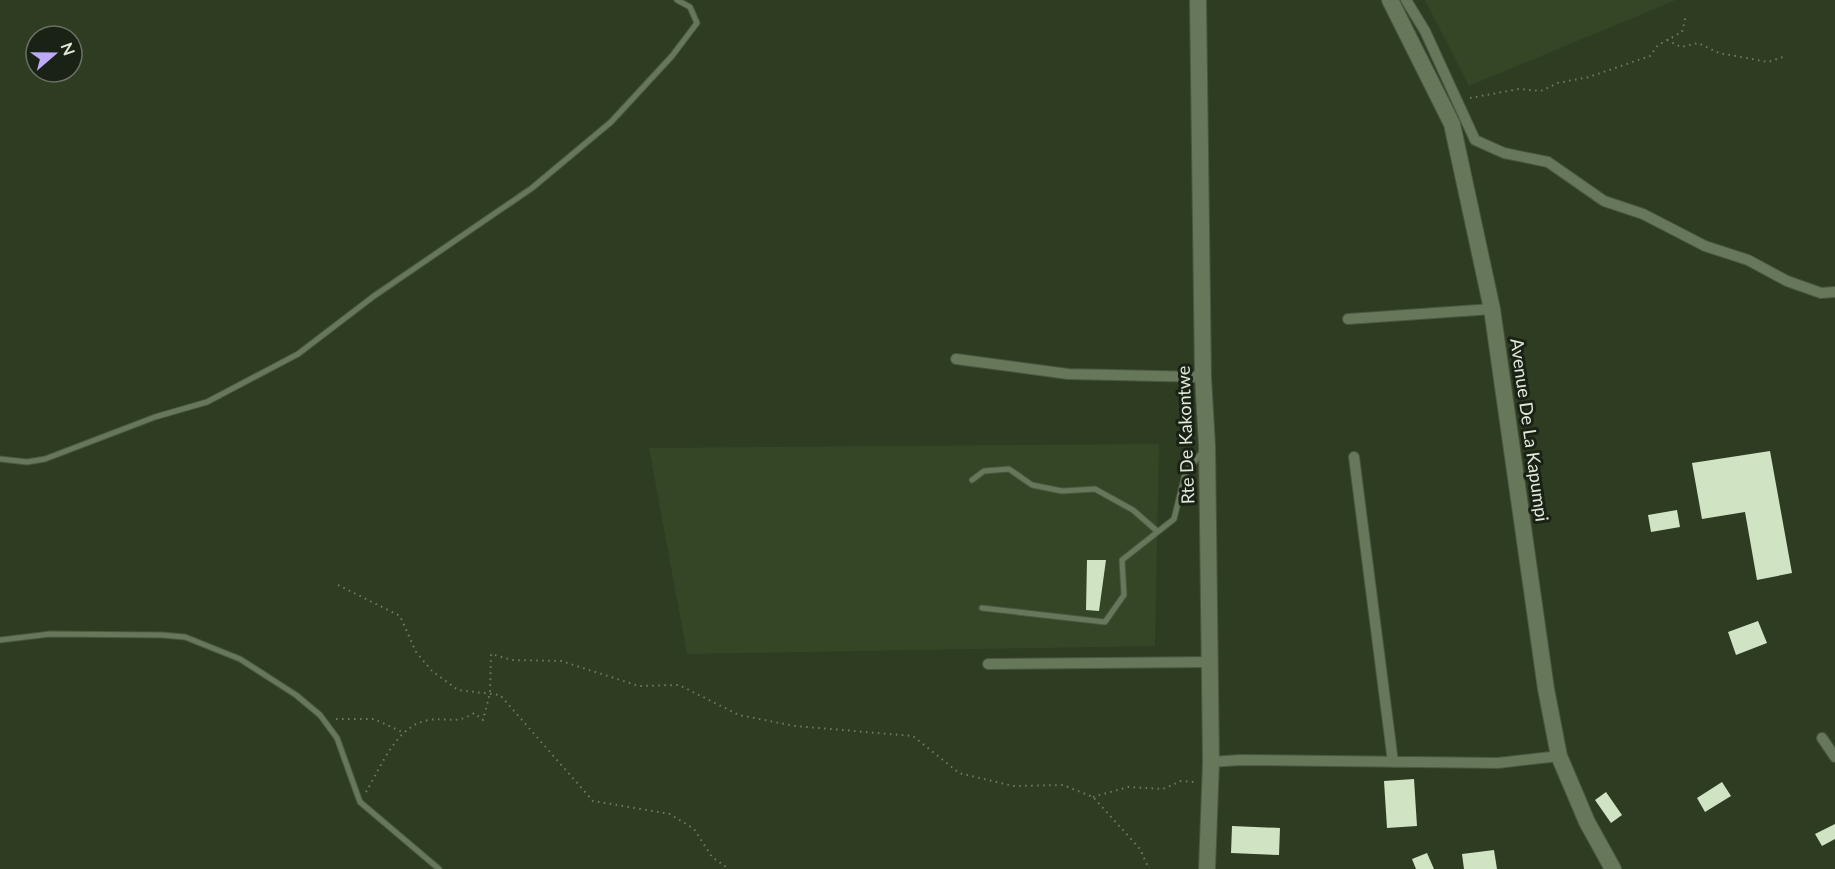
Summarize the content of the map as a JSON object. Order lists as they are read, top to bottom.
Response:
{
  "streets": {
    "main road": ["Avenue De La Kapumpi", "Rte De Kakontwe"]
  },
  "north": "right"
}
